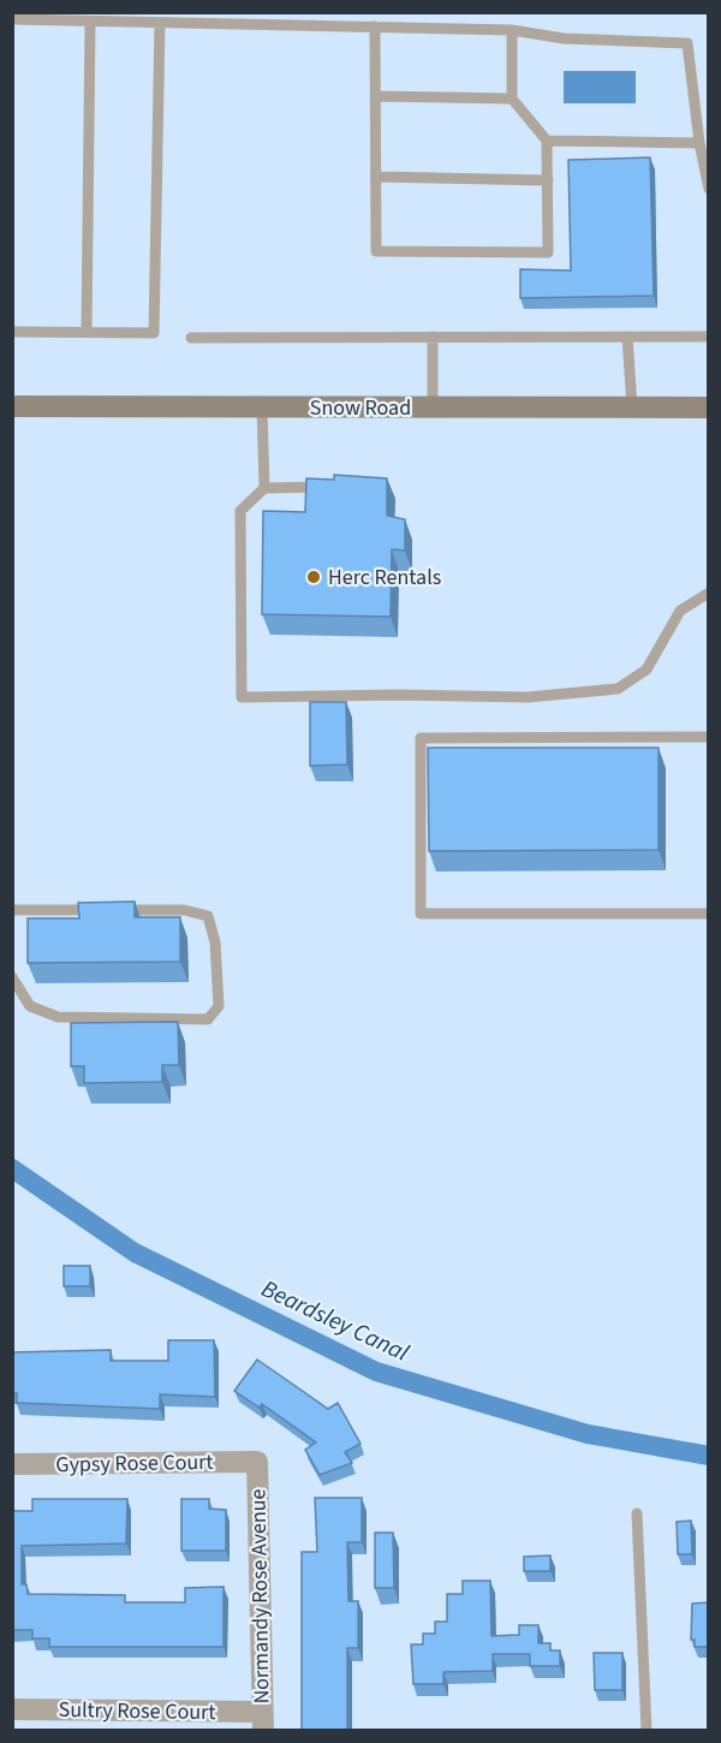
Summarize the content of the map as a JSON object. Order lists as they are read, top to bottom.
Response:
{
  "streets": {
    "main road": ["Snow Road"],
    "street": ["Gypsy Rose Court", "Normandy Rose Avenue", "Sultry Rose Court"]
  },
  "crossings": [
    ["Gypsy Rose Court", "Normandy Rose Avenue"],
    ["Normandy Rose Avenue", "Sultry Rose Court"]
  ],
  "water": ["Beardsley Canal"],
  "places": ["Herc Rentals"]
}
